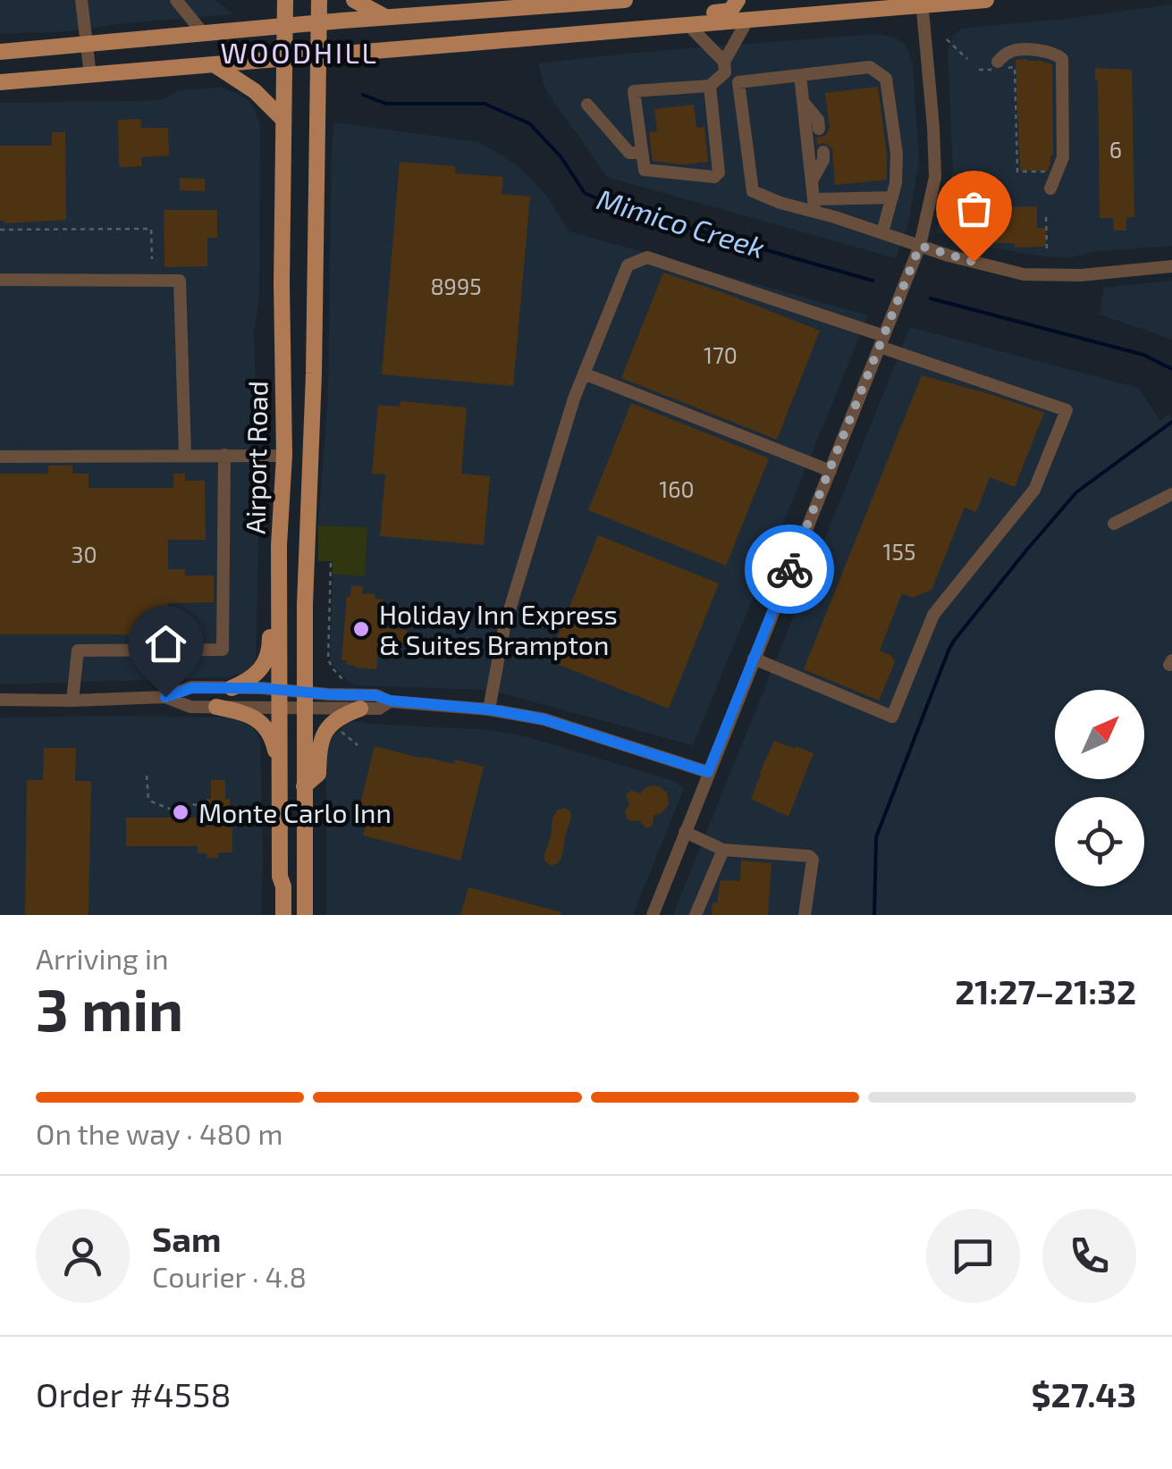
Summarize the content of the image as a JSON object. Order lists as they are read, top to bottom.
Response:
{
  "streets": {
    "main road": ["Airport Road"]
  },
  "districts": ["WOODHILL"],
  "water": ["Mimico Creek"],
  "places": ["Holiday Inn Express & Suites Brampton", "Monte Carlo Inn"],
  "house_numbers": [
    "6",
    "8995",
    "170",
    "160",
    "155",
    "30"
  ],
  "north": "top right",
  "page": {
    "heading": ["3 min", "Arriving in", "21:27–21:32"],
    "panel": [
      "Sam",
      "Courier · 4.8",
      "Order #4558",
      "$27.43"
    ],
    "bar": "On the way · 480 m"
  }
}
